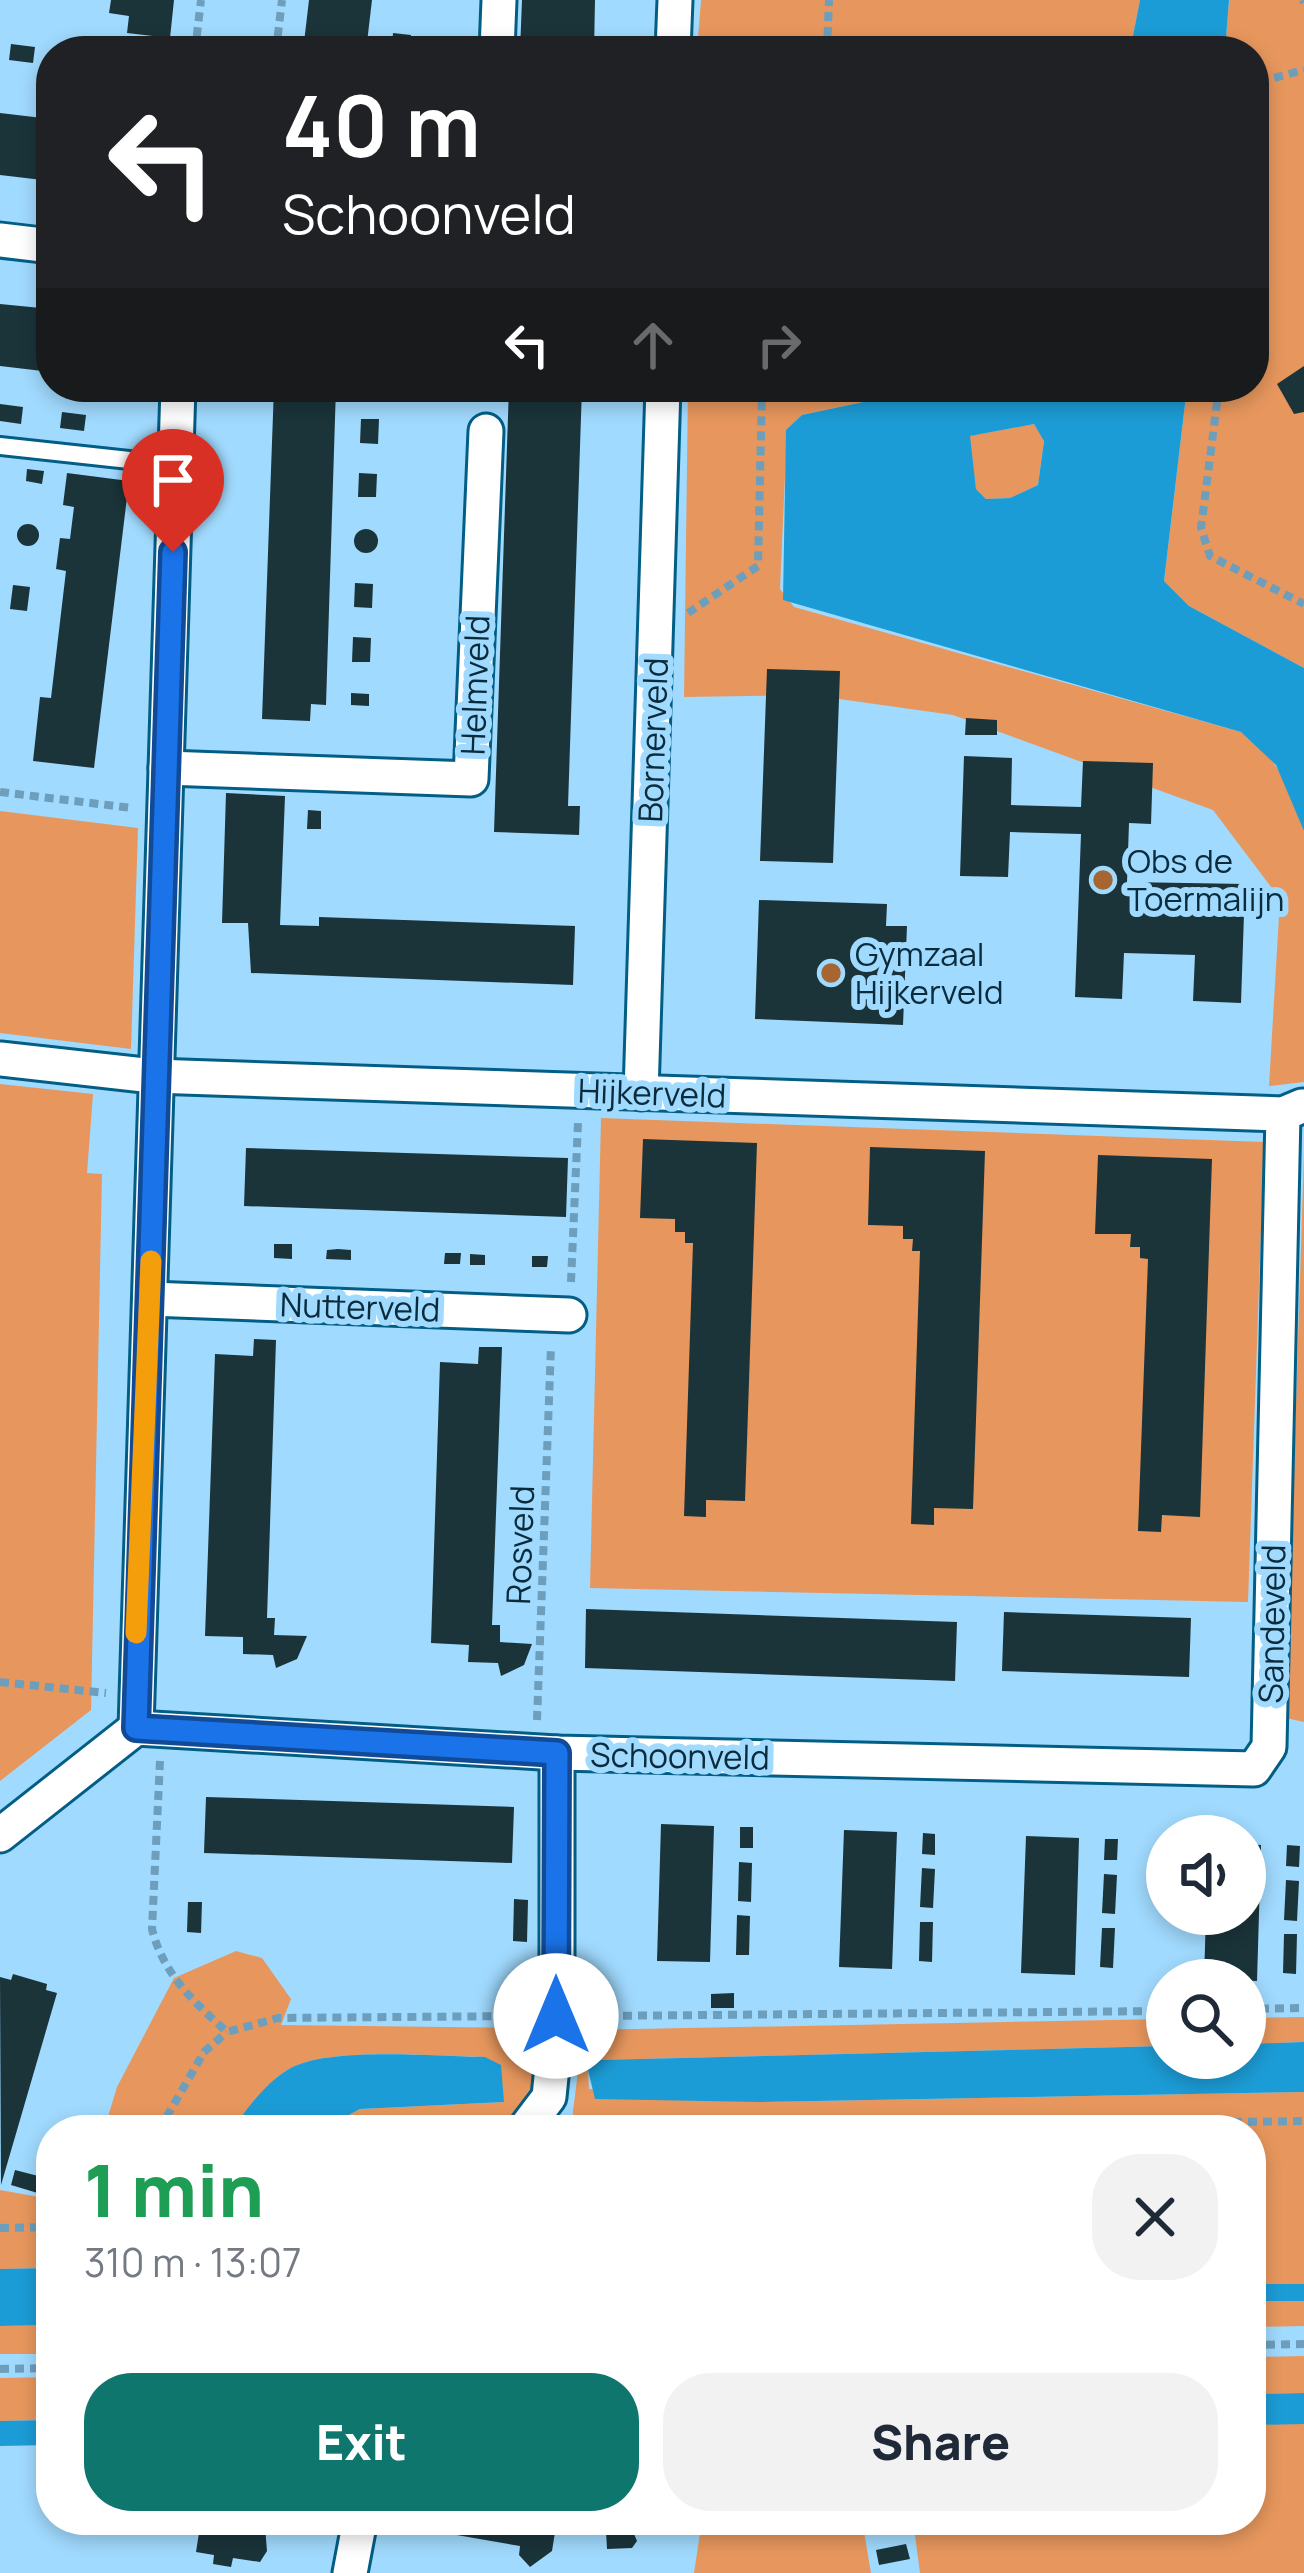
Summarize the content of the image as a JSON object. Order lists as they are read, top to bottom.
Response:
{
  "streets": {
    "street": [
      "Helmveld",
      "Bornerveld",
      "Hijkerveld",
      "Nutterveld",
      "Sandeveld",
      "Schoonveld"
    ],
    "path": ["Rosveld"]
  },
  "crossings": [
    ["Bornerveld", "Hijkerveld"],
    ["Hijkerveld", "Rosveld"],
    ["Hijkerveld", "Sandeveld"],
    ["Nutterveld", "Rosveld"],
    ["Rosveld", "Schoonveld"],
    ["Sandeveld", "Schoonveld"]
  ],
  "places": ["Obs de Toermalijn", "Gymzaal Hijkerveld"],
  "page": {
    "turn": ["40 m", "Schoonveld"],
    "heading": ["1 min", "310 m · 13:07"],
    "buttons": ["Exit", "Share"]
  }
}
